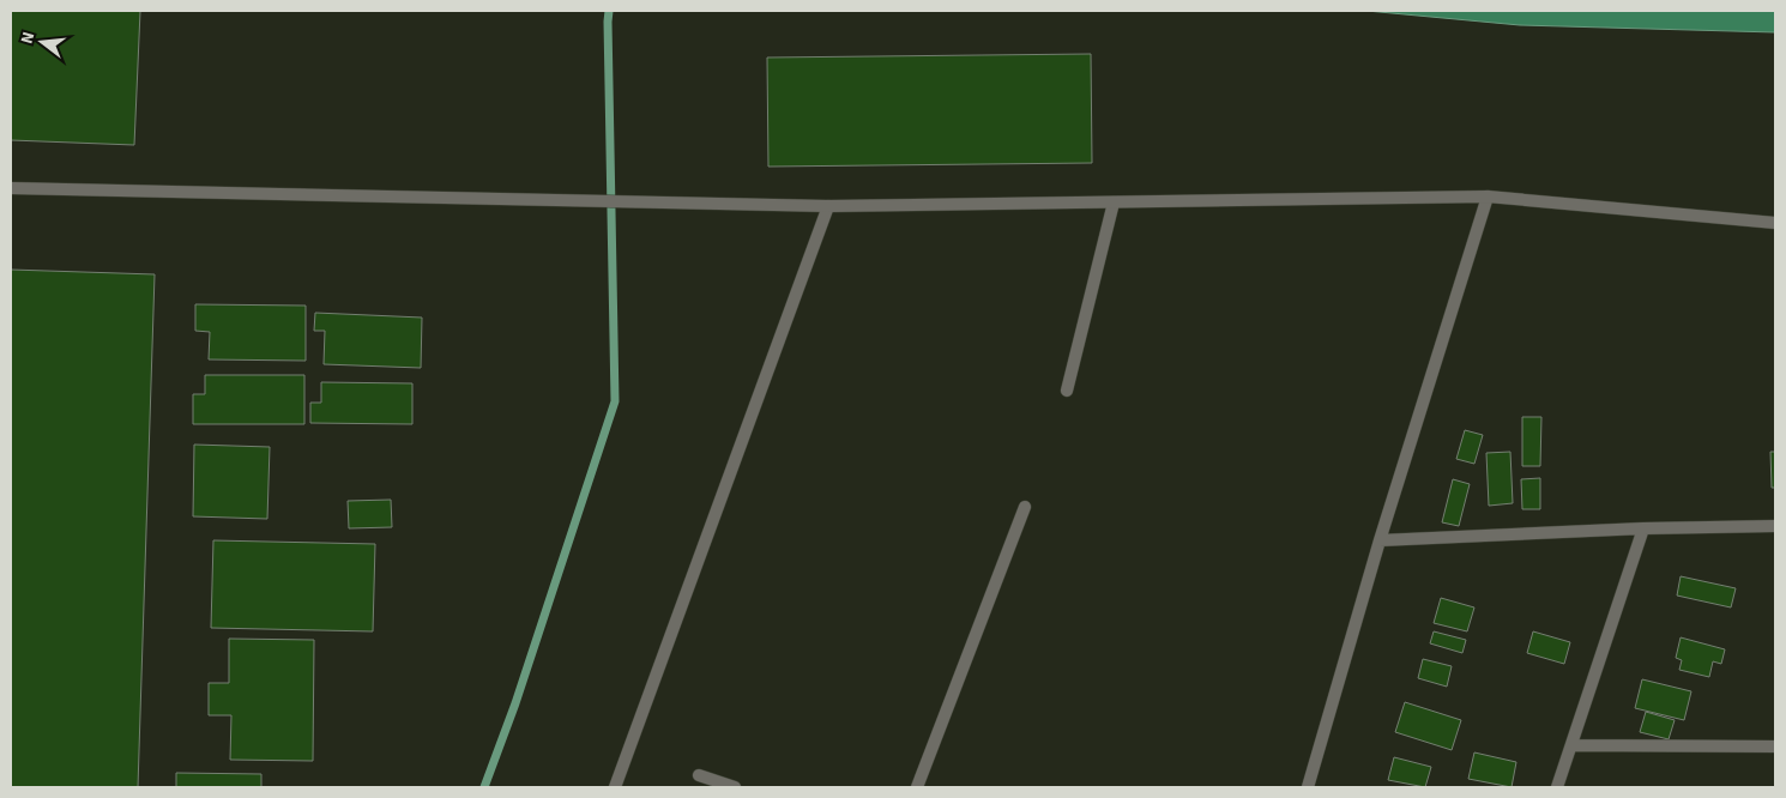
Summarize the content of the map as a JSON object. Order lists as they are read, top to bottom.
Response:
{
  "north": "left"
}
